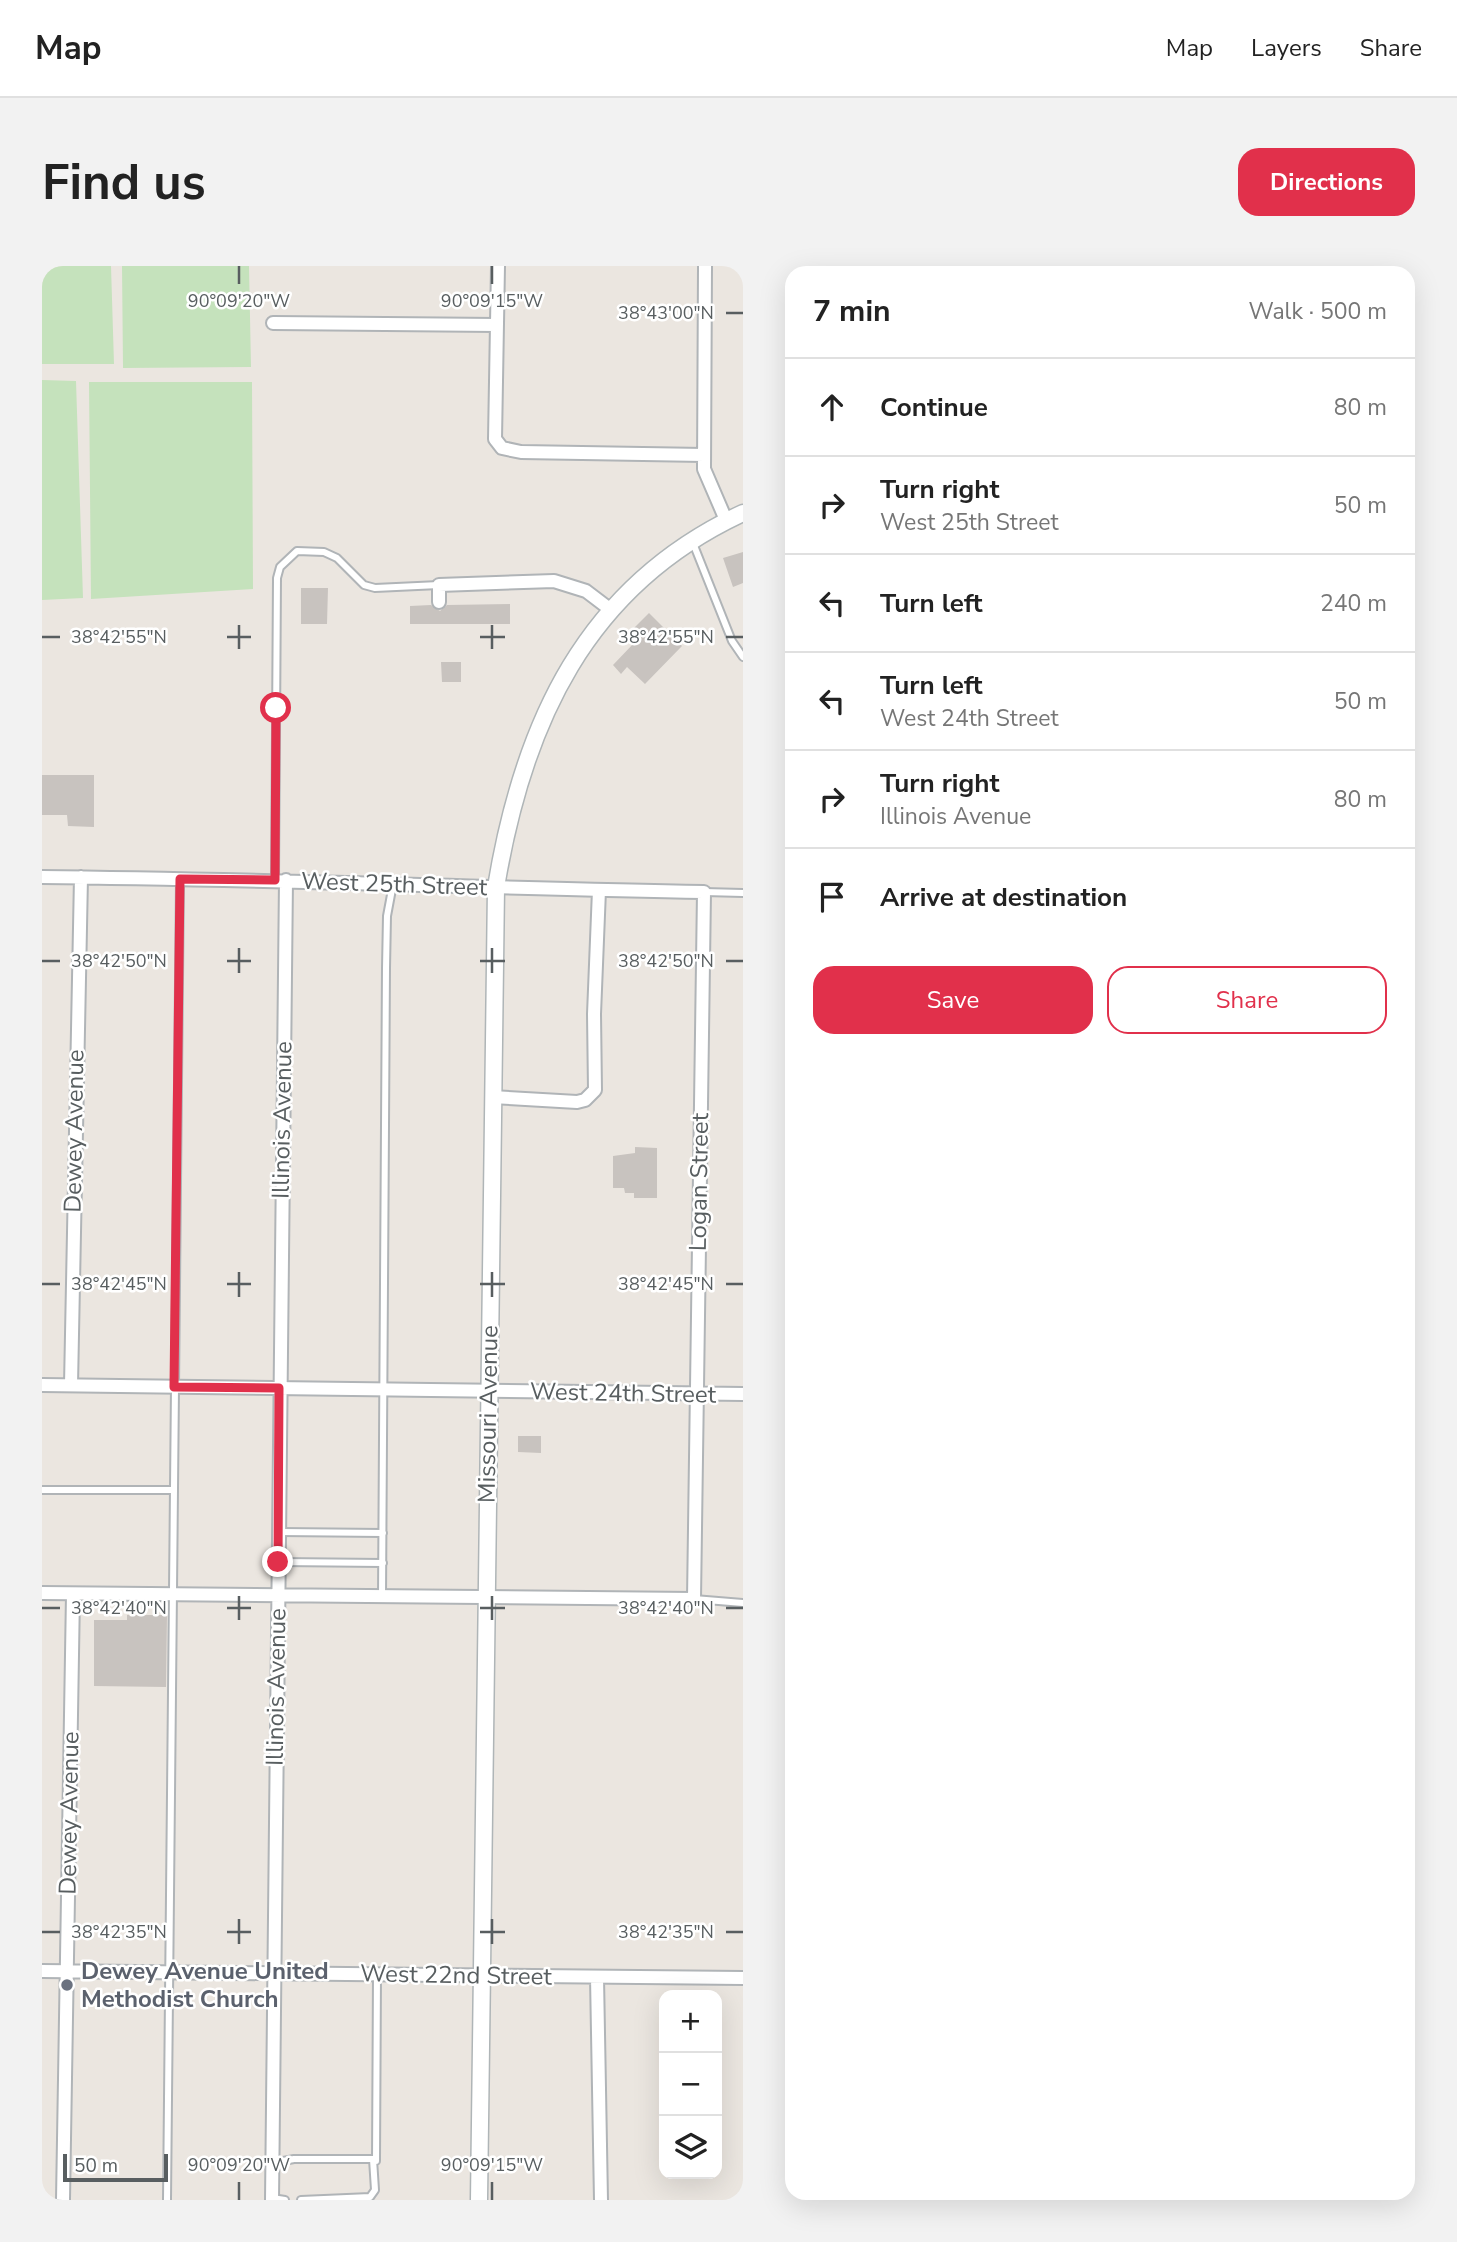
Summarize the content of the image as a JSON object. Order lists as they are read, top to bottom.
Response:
{
  "streets": {
    "street": [
      "West 25th Street",
      "Illinois Avenue",
      "Dewey Avenue",
      "Logan Street",
      "West 24th Street",
      "Missouri Avenue",
      "West 22nd Street"
    ]
  },
  "crossings": [
    ["West 25th Street", "Illinois Avenue"],
    ["West 25th Street", "Dewey Avenue"],
    ["West 25th Street", "Logan Street"],
    ["West 25th Street", "Missouri Avenue"],
    ["Illinois Avenue", "West 24th Street"],
    ["Illinois Avenue", "West 22nd Street"],
    ["Dewey Avenue", "West 24th Street"],
    ["Dewey Avenue", "West 22nd Street"],
    ["Logan Street", "West 24th Street"],
    ["West 24th Street", "Missouri Avenue"],
    ["Missouri Avenue", "West 22nd Street"]
  ],
  "places": ["Dewey Avenue United Methodist Church"],
  "scale_bar": "50 m",
  "page": {
    "header": "Map",
    "nav": ["Map", "Layers", "Share"],
    "buttons": [
      "Directions",
      ["Save", "Share"]
    ],
    "title": "Find us",
    "heading": ["7 min", "Walk · 500 m"],
    "list": [
      ["Continue", "80 m"],
      ["Turn right", "West 25th Street", "50 m"],
      ["Turn left", "240 m"],
      ["Turn left", "West 24th Street", "50 m"],
      ["Turn right", "Illinois Avenue", "80 m"],
      "Arrive at destination"
    ],
    "map_buttons": ["+", "−"],
    "scale": "50 m"
  },
  "coordinates": [
    "90°09'20\"W",
    "90°09'15\"W",
    "38°43'00\"N",
    "38°42'55\"N",
    "38°42'50\"N",
    "38°42'45\"N",
    "38°42'40\"N",
    "38°42'35\"N"
  ]
}
